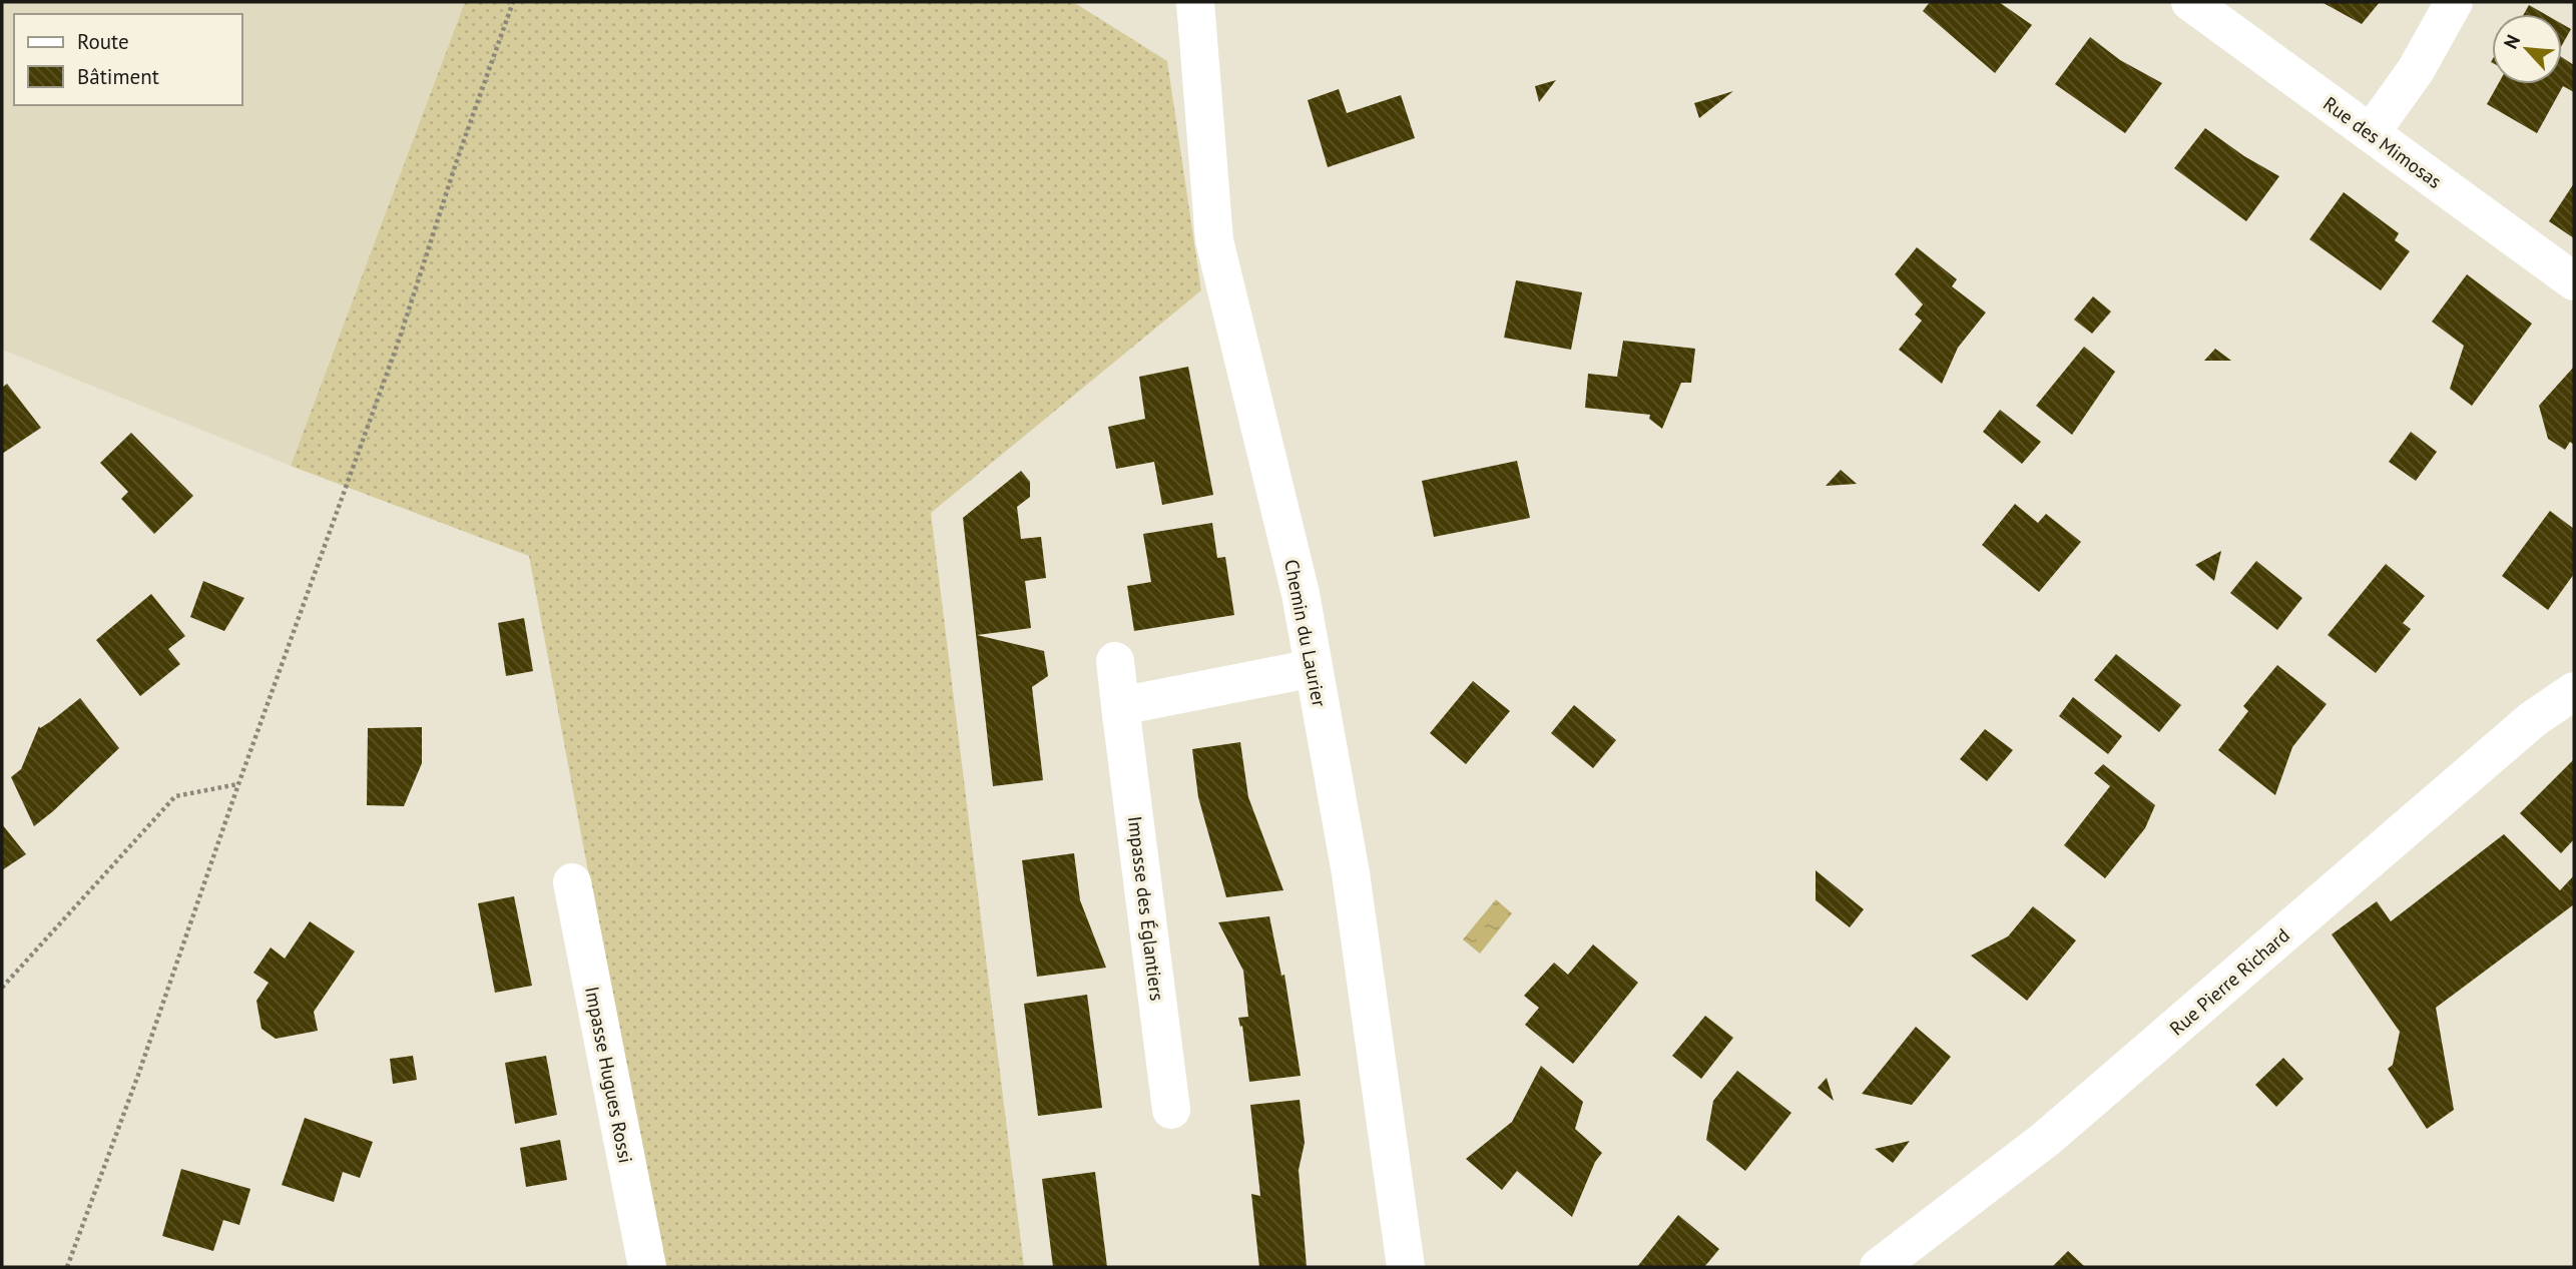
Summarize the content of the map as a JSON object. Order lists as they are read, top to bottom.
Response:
{
  "streets": {
    "street": [
      "Rue des Mimosas",
      "Chemin du Laurier",
      "Impasse des Églantiers",
      "Rue Pierre Richard",
      "Impasse Hugues Rossi"
    ]
  },
  "legend": ["Route", "Bâtiment"],
  "north": "top left"
}
